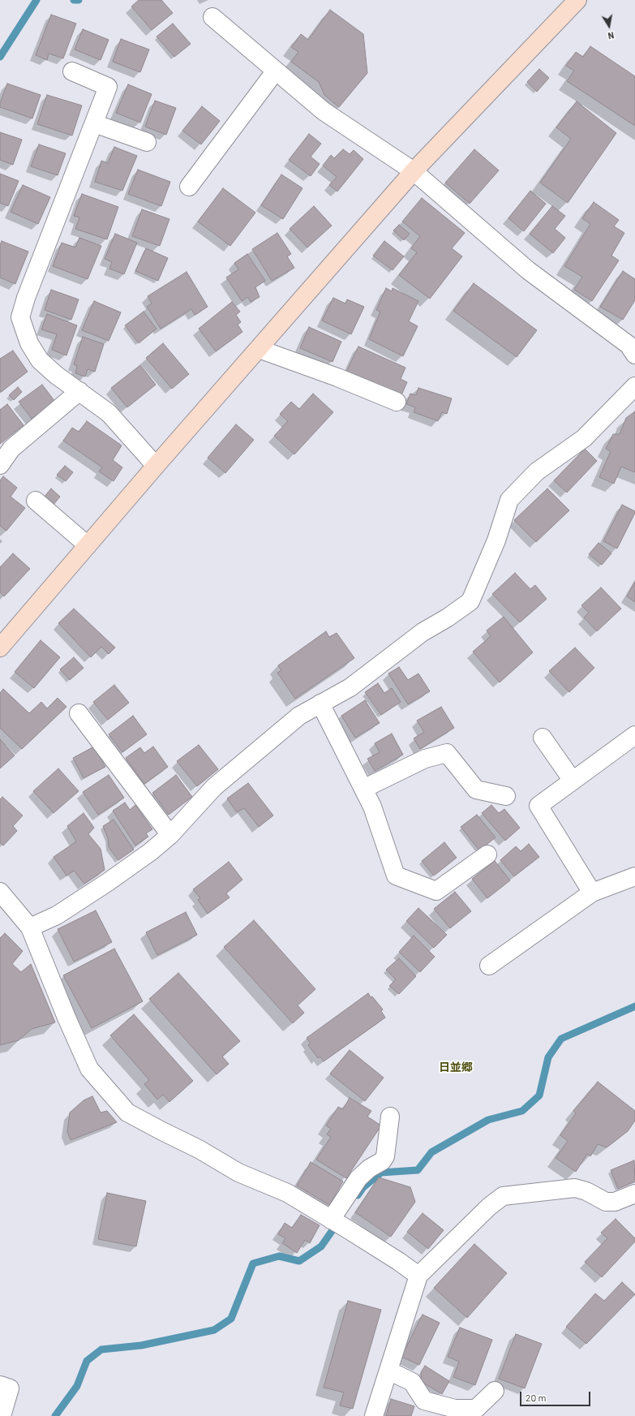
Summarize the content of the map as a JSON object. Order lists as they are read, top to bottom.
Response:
{
  "districts": ["日並郷"],
  "scale_bar": "20 m",
  "north": "bottom"
}
